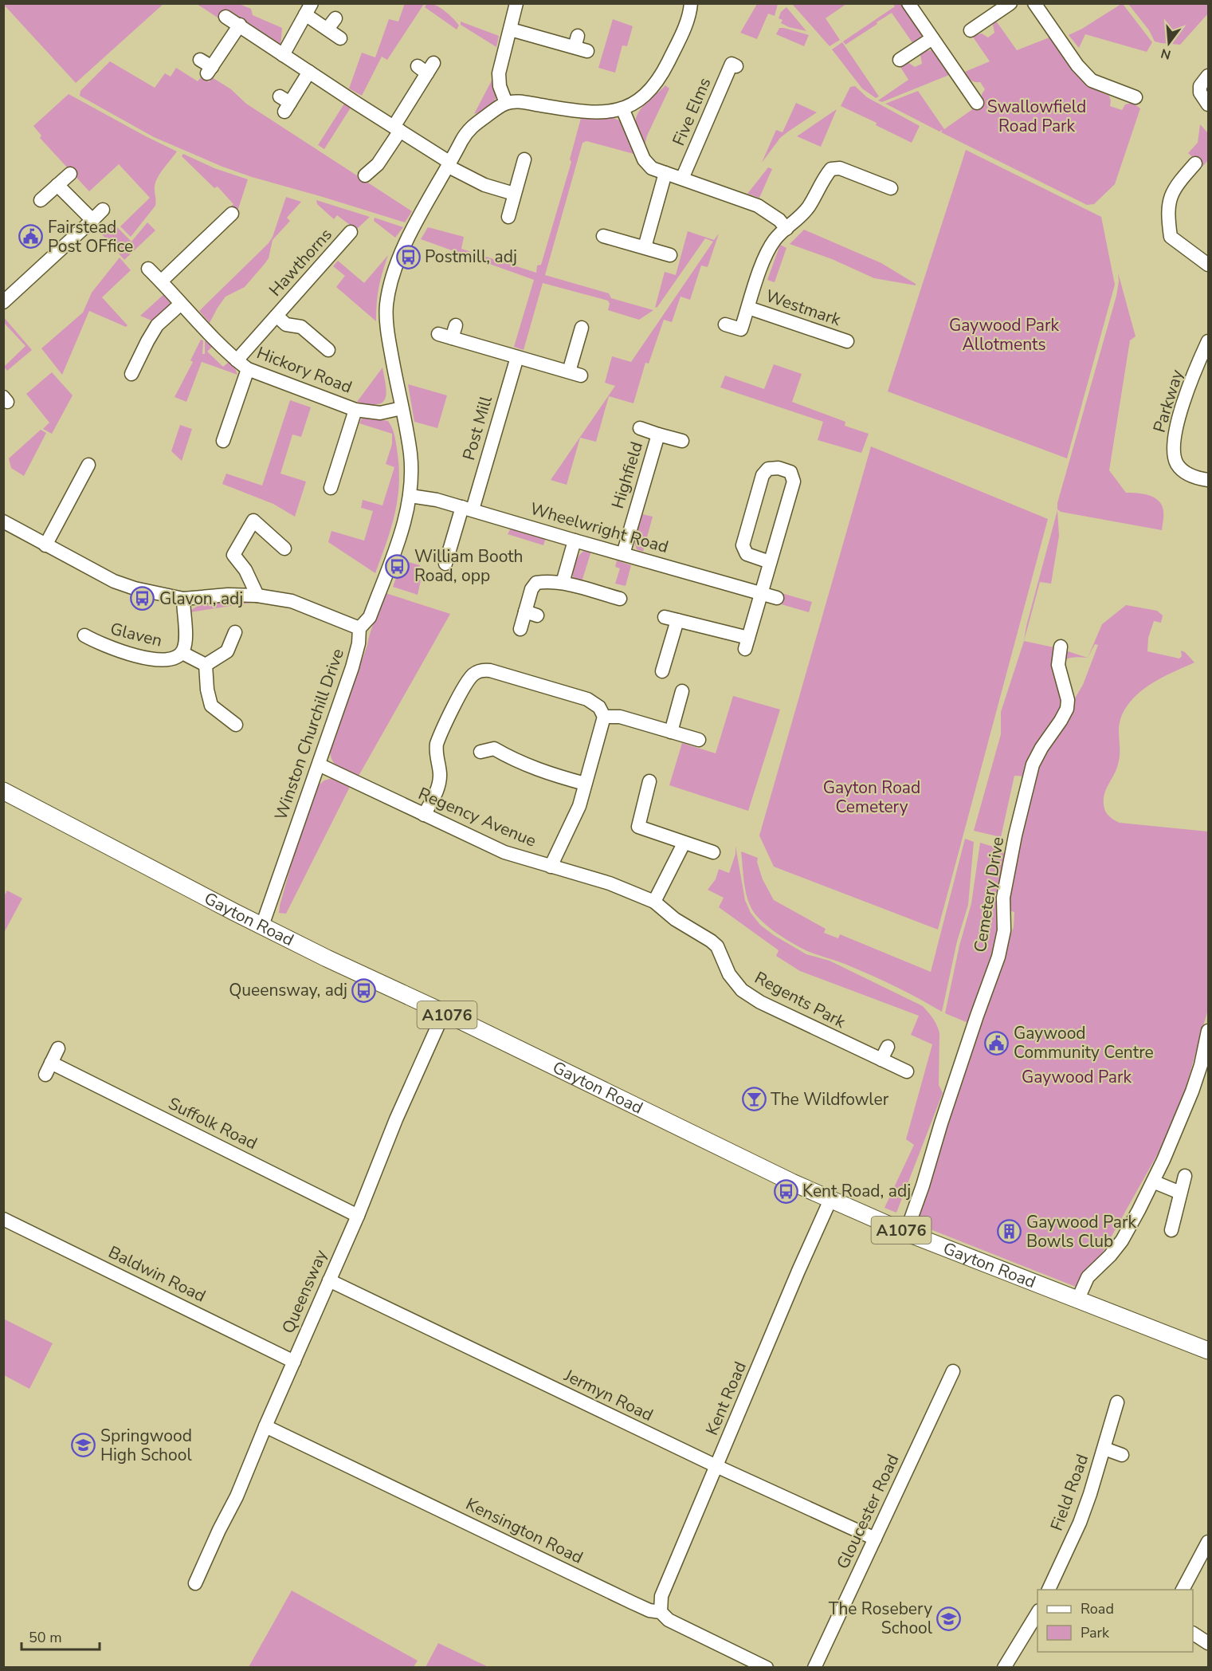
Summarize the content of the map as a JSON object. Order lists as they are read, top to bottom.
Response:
{
  "streets": {
    "main road": ["Gayton Road", "A1076"],
    "street": [
      "Five Elms",
      "Hawthorns",
      "Westmark",
      "Hickory Road",
      "Parkway",
      "Post Mill",
      "Highfield",
      "Wheelwright Road",
      "Glaven",
      "Winston Churchill Drive",
      "Regency Avenue",
      "Cemetery Drive",
      "Regents Park",
      "Suffolk Road",
      "Baldwin Road",
      "Queensway",
      "Jermyn Road",
      "Kent Road",
      "Field Road",
      "Gloucester Road",
      "Kensington Road"
    ]
  },
  "crossings": [
    ["Hawthorns", "Hickory Road"],
    ["Hickory Road", "Winston Churchill Drive"],
    ["Post Mill", "Wheelwright Road"],
    ["Highfield", "Wheelwright Road"],
    ["Wheelwright Road", "Winston Churchill Drive"],
    ["Winston Churchill Drive", "Regency Avenue"],
    ["Winston Churchill Drive", "Gayton Road"],
    ["Regency Avenue", "Regents Park"],
    ["Cemetery Drive", "Gayton Road"],
    ["Gayton Road", "Queensway"],
    ["Gayton Road", "Kent Road"],
    ["Suffolk Road", "Queensway"],
    ["Baldwin Road", "Queensway"],
    ["Queensway", "Jermyn Road"],
    ["Queensway", "Kensington Road"],
    ["Jermyn Road", "Kent Road"],
    ["Jermyn Road", "Gloucester Road"],
    ["Kent Road", "Kensington Road"]
  ],
  "parks": [
    "Swallowfield Road Park",
    "Gaywood Park Allotments",
    "Gayton Road Cemetery",
    "Gaywood Park"
  ],
  "places": {
    "public building": ["Fairstead Post OFfice", "Gaywood Community Centre"],
    "bus stop": [
      "Postmill, adj",
      "William Booth Road, opp",
      "Glavon, adj",
      "Queensway, adj",
      "Kent Road, adj"
    ],
    "bar": ["The Wildfowler"],
    "building": ["Gaywood Park Bowls Club"],
    "school or university": ["Springwood High School", "The Rosebery School"]
  },
  "legend": ["Road", "Park"],
  "scale_bar": "50 m",
  "north": "bottom"
}
